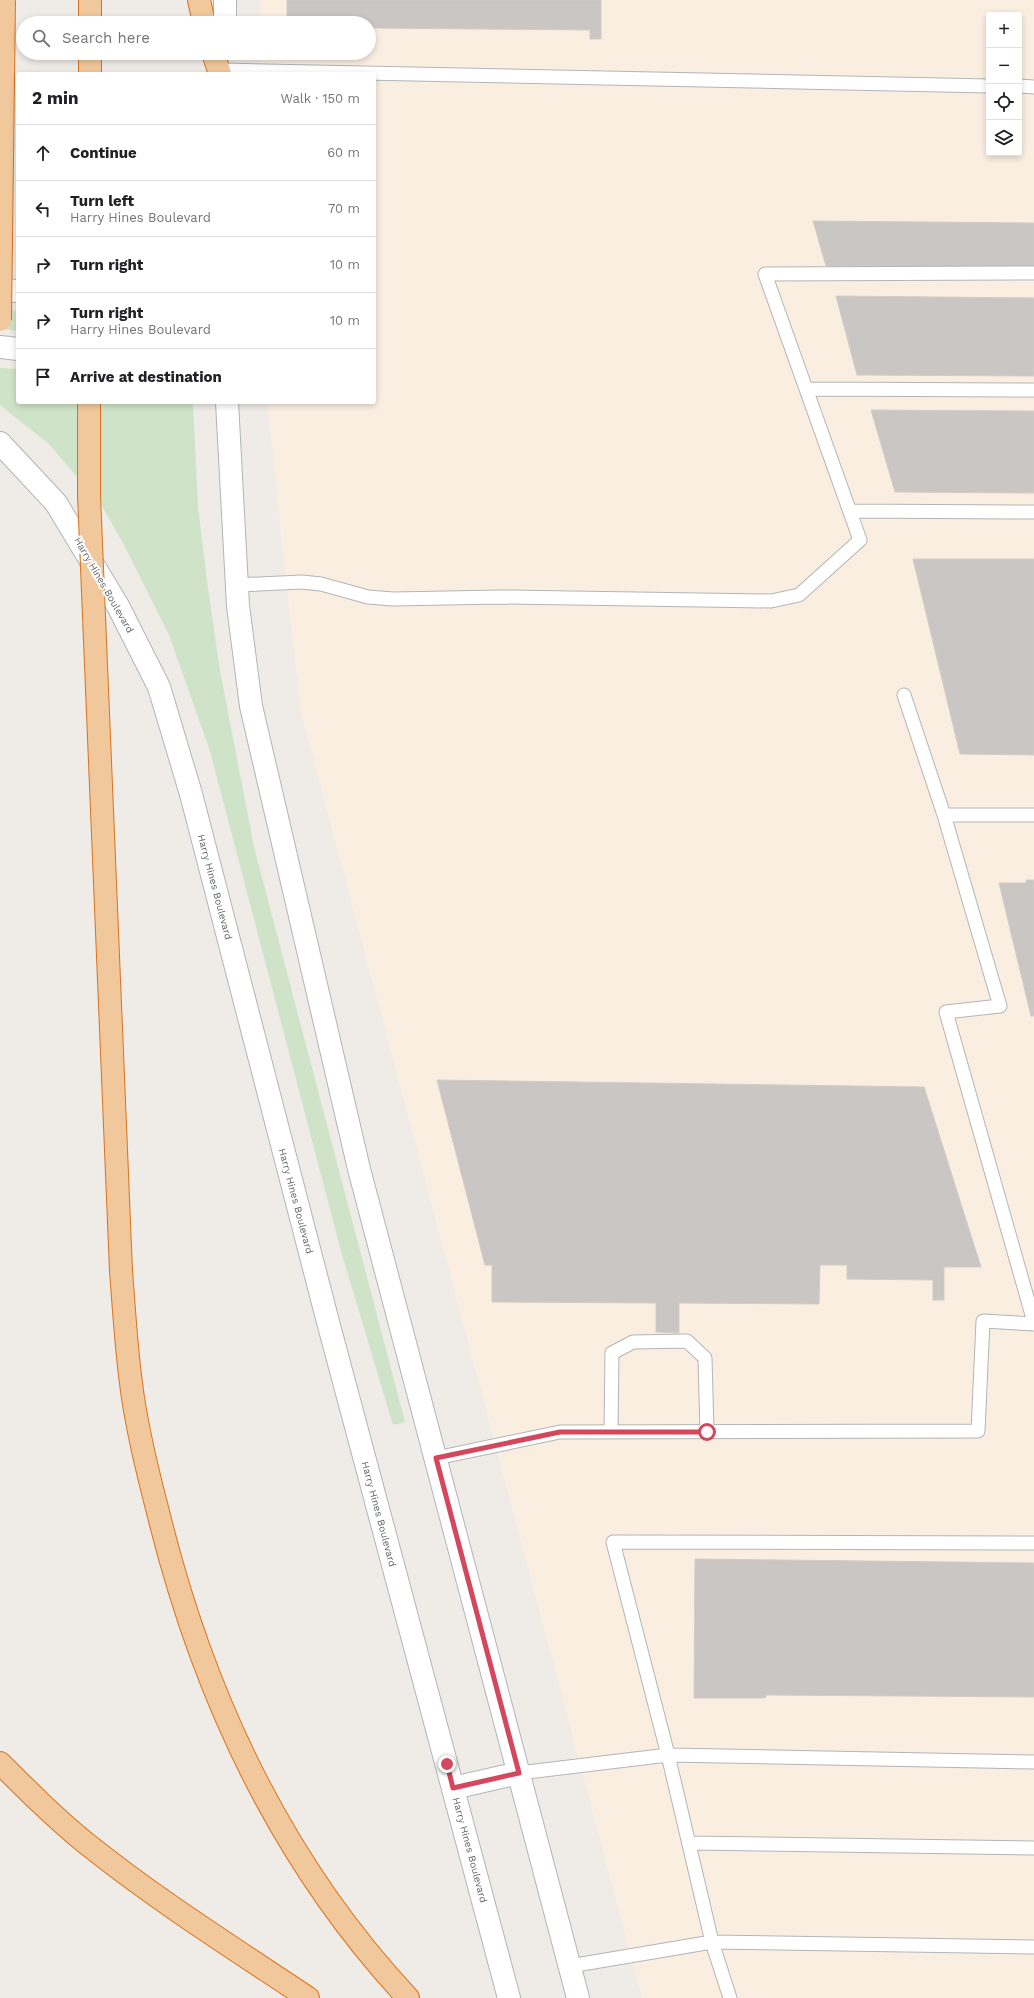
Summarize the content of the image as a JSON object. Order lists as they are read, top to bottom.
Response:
{
  "streets": {
    "main road": ["Harry Hines Boulevard"]
  },
  "page": {
    "map_buttons": ["+", "−"],
    "search": "Search here",
    "heading": ["2 min", "Walk · 150 m"],
    "list": [
      ["Continue", "60 m"],
      ["Turn left", "Harry Hines Boulevard", "70 m"],
      ["Turn right", "10 m"],
      ["Turn right", "Harry Hines Boulevard", "10 m"],
      "Arrive at destination"
    ]
  }
}
